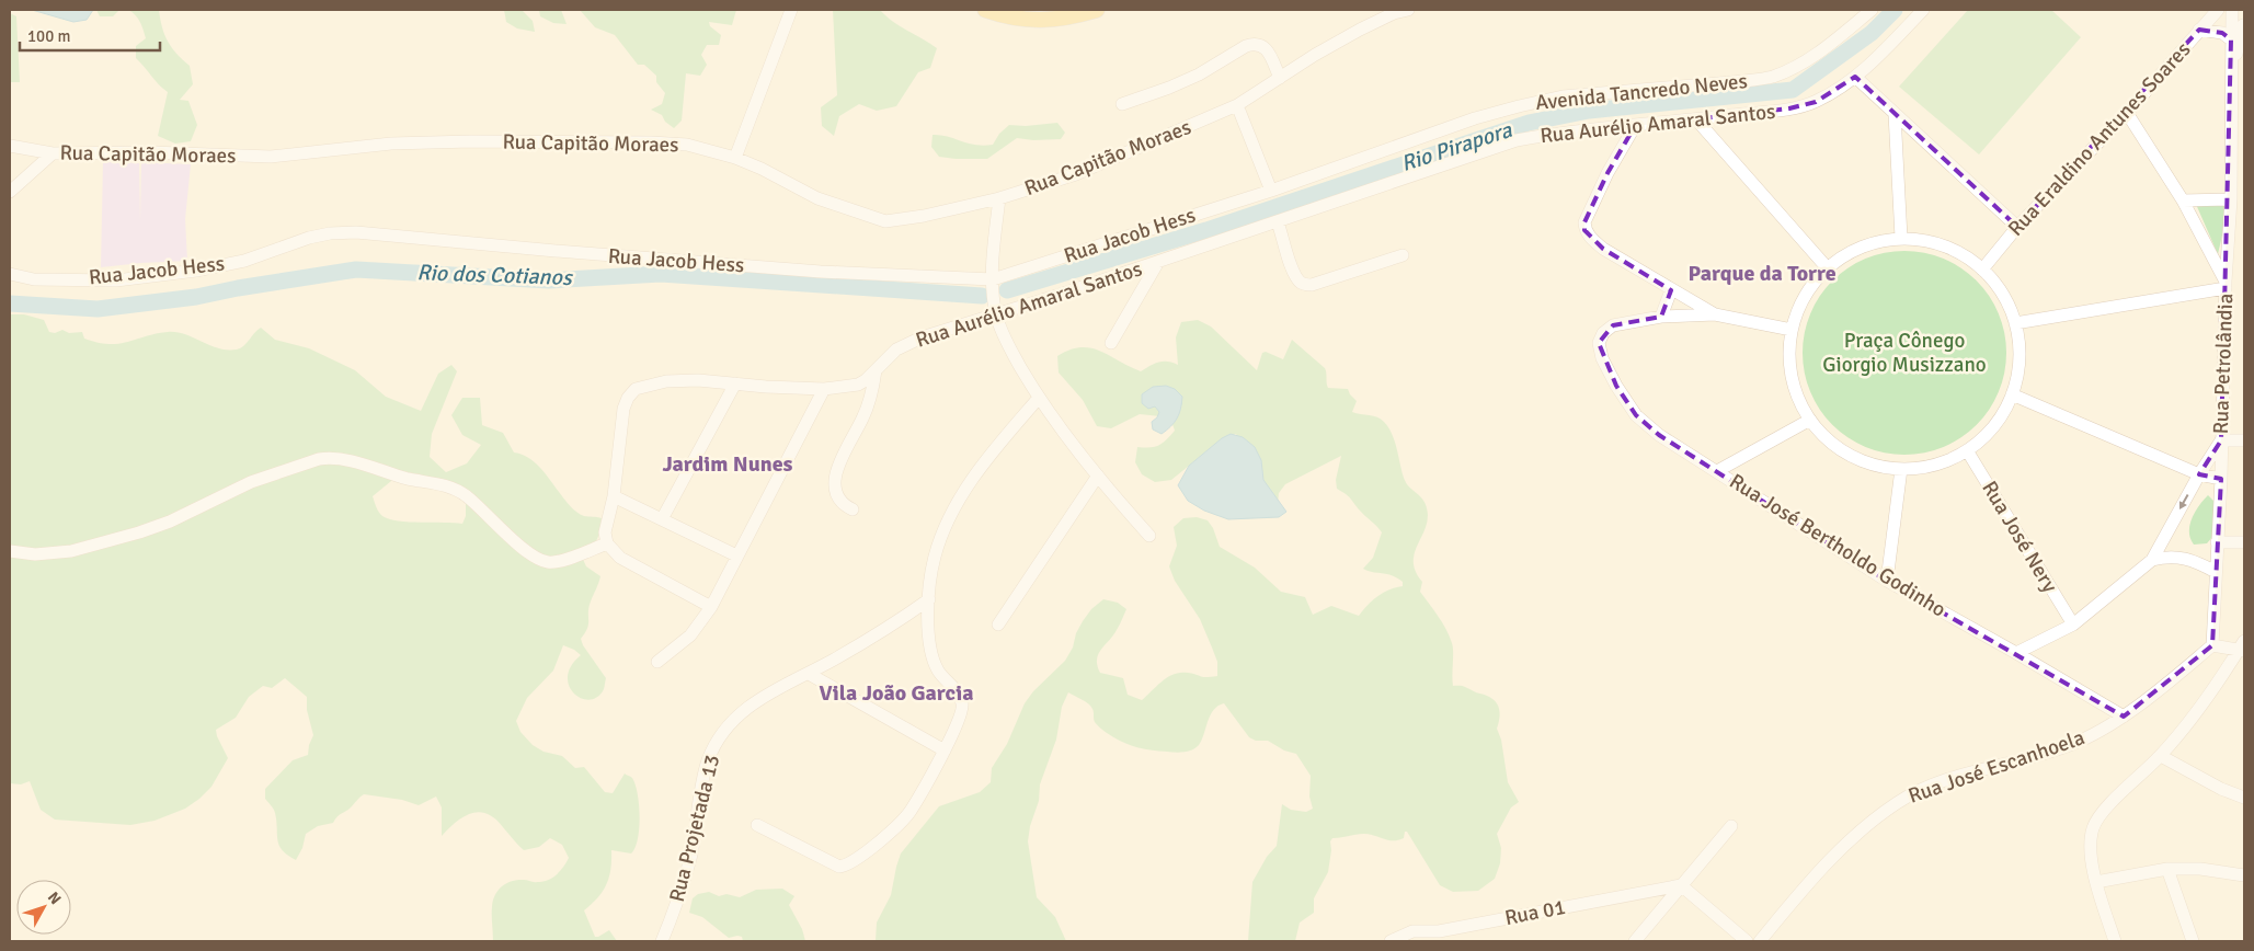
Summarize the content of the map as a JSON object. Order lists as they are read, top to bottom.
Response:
{
  "streets": {
    "street": [
      "Avenida Tancredo Neves",
      "Rua Aurélio Amaral Santos",
      "Rua Eraldino Antunes Soares",
      "Rua Capitão Moraes",
      "Rua Jacob Hess",
      "Rua Petrolândia",
      "Rua José Nery",
      "Rua José Bertholdo Godinho",
      "Rua José Escanhoela",
      "Rua Projetada 13",
      "Rua 01"
    ]
  },
  "crossings": [
    ["Avenida Tancredo Neves", "Rua Jacob Hess"],
    ["Rua Petrolândia", "Rua José Escanhoela"],
    ["Rua José Bertholdo Godinho", "Rua José Escanhoela"]
  ],
  "districts": ["Parque da Torre", "Jardim Nunes", "Vila João Garcia"],
  "water": ["Rio Pirapora", "Rio dos Cotianos"],
  "parks": ["Praça Cônego Giorgio Musizzano"],
  "scale_bar": "100 m",
  "north": "top right"
}
